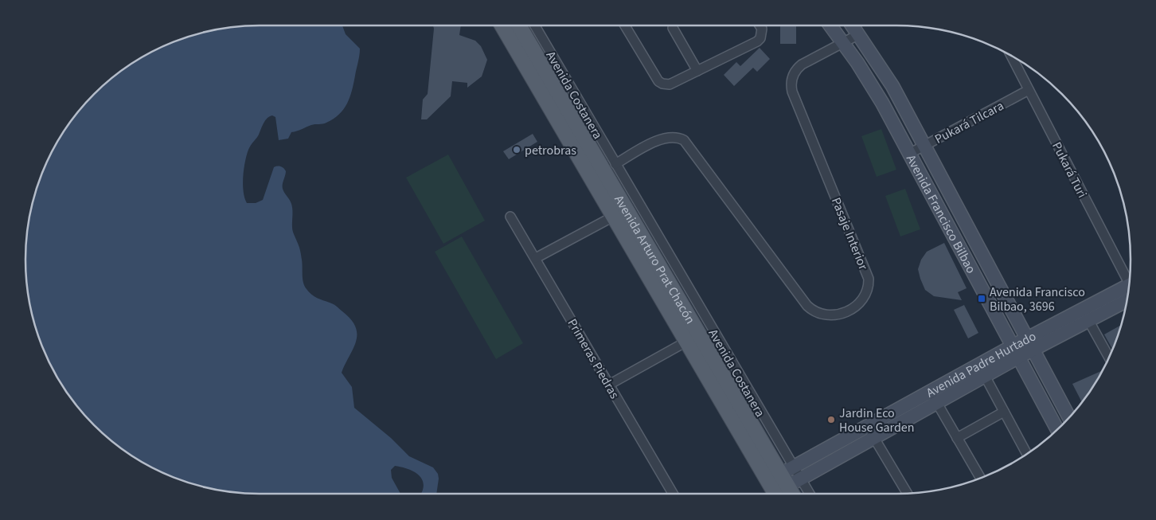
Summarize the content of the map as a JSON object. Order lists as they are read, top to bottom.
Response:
{
  "streets": {
    "main road": ["Avenida Francisco Bilbao", "Avenida Arturo Prat Chacón", "Avenida Padre Hurtado"],
    "street": [
      "Avenida Costanera",
      "Pukará Tilcara",
      "Pukará Turi",
      "Pasaje Interior",
      "Primeras Piedras"
    ]
  },
  "crossings": [
    ["Avenida Costanera", "Pasaje Interior"],
    ["Avenida Costanera", "Avenida Arturo Prat Chacón"],
    ["Avenida Costanera", "Avenida Padre Hurtado"],
    ["Pukará Tilcara", "Pukará Turi"],
    ["Pukará Tilcara", "Avenida Francisco Bilbao"],
    ["Avenida Francisco Bilbao", "Pasaje Interior"],
    ["Avenida Francisco Bilbao", "Avenida Padre Hurtado"],
    ["Avenida Arturo Prat Chacón", "Avenida Padre Hurtado"]
  ],
  "places": {
    "other": ["petrobras", "Jardin Eco House Garden"],
    "transit": ["Avenida Francisco Bilbao, 3696"]
  }
}
